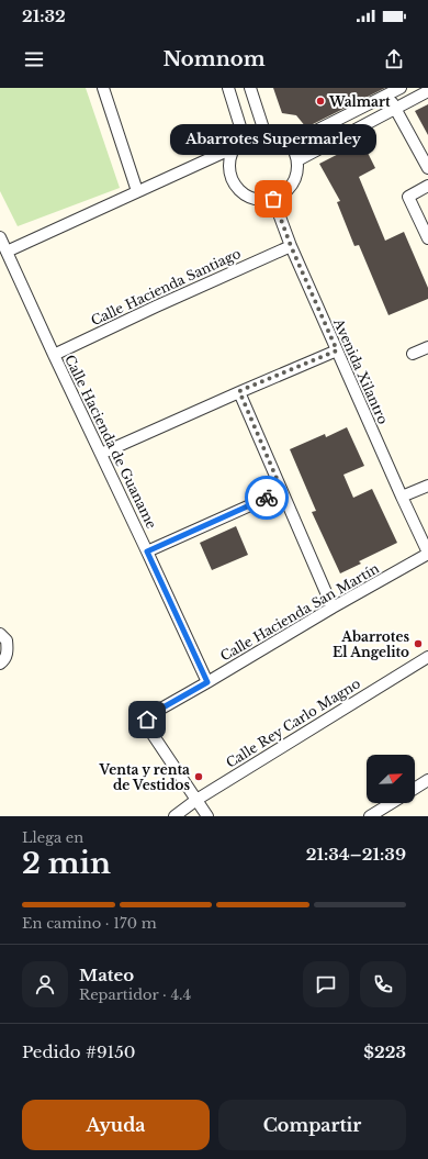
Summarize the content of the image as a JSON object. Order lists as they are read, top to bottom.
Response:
{
  "streets": {
    "street": [
      "Calle Hacienda Santiago",
      "Avenida Xilantro",
      "Calle Hacienda de Guaname",
      "Calle Hacienda San Martín",
      "Calle Rey Carlo Magno"
    ]
  },
  "crossings": [
    ["Calle Hacienda Santiago", "Avenida Xilantro"],
    ["Calle Hacienda Santiago", "Calle Hacienda de Guaname"],
    ["Avenida Xilantro", "Calle Hacienda San Martín"],
    ["Calle Hacienda de Guaname", "Calle Hacienda San Martín"],
    ["Calle Hacienda San Martín", "Calle Rey Carlo Magno"]
  ],
  "places": [
    "Walmart",
    "Abarrotes Supermarley",
    "Abarrotes El Angelito",
    "Venta y renta de Vestidos"
  ],
  "north": "top right",
  "page": {
    "status": "21:32",
    "header": "Nomnom",
    "bubble": "Abarrotes Supermarley",
    "heading": ["2 min", "Llega en", "21:34–21:39"],
    "panel": [
      "Mateo",
      "Repartidor · 4.4",
      "Pedido #9150",
      "$223"
    ],
    "bar": "En camino · 170 m",
    "buttons": ["Ayuda", "Compartir"]
  }
}
